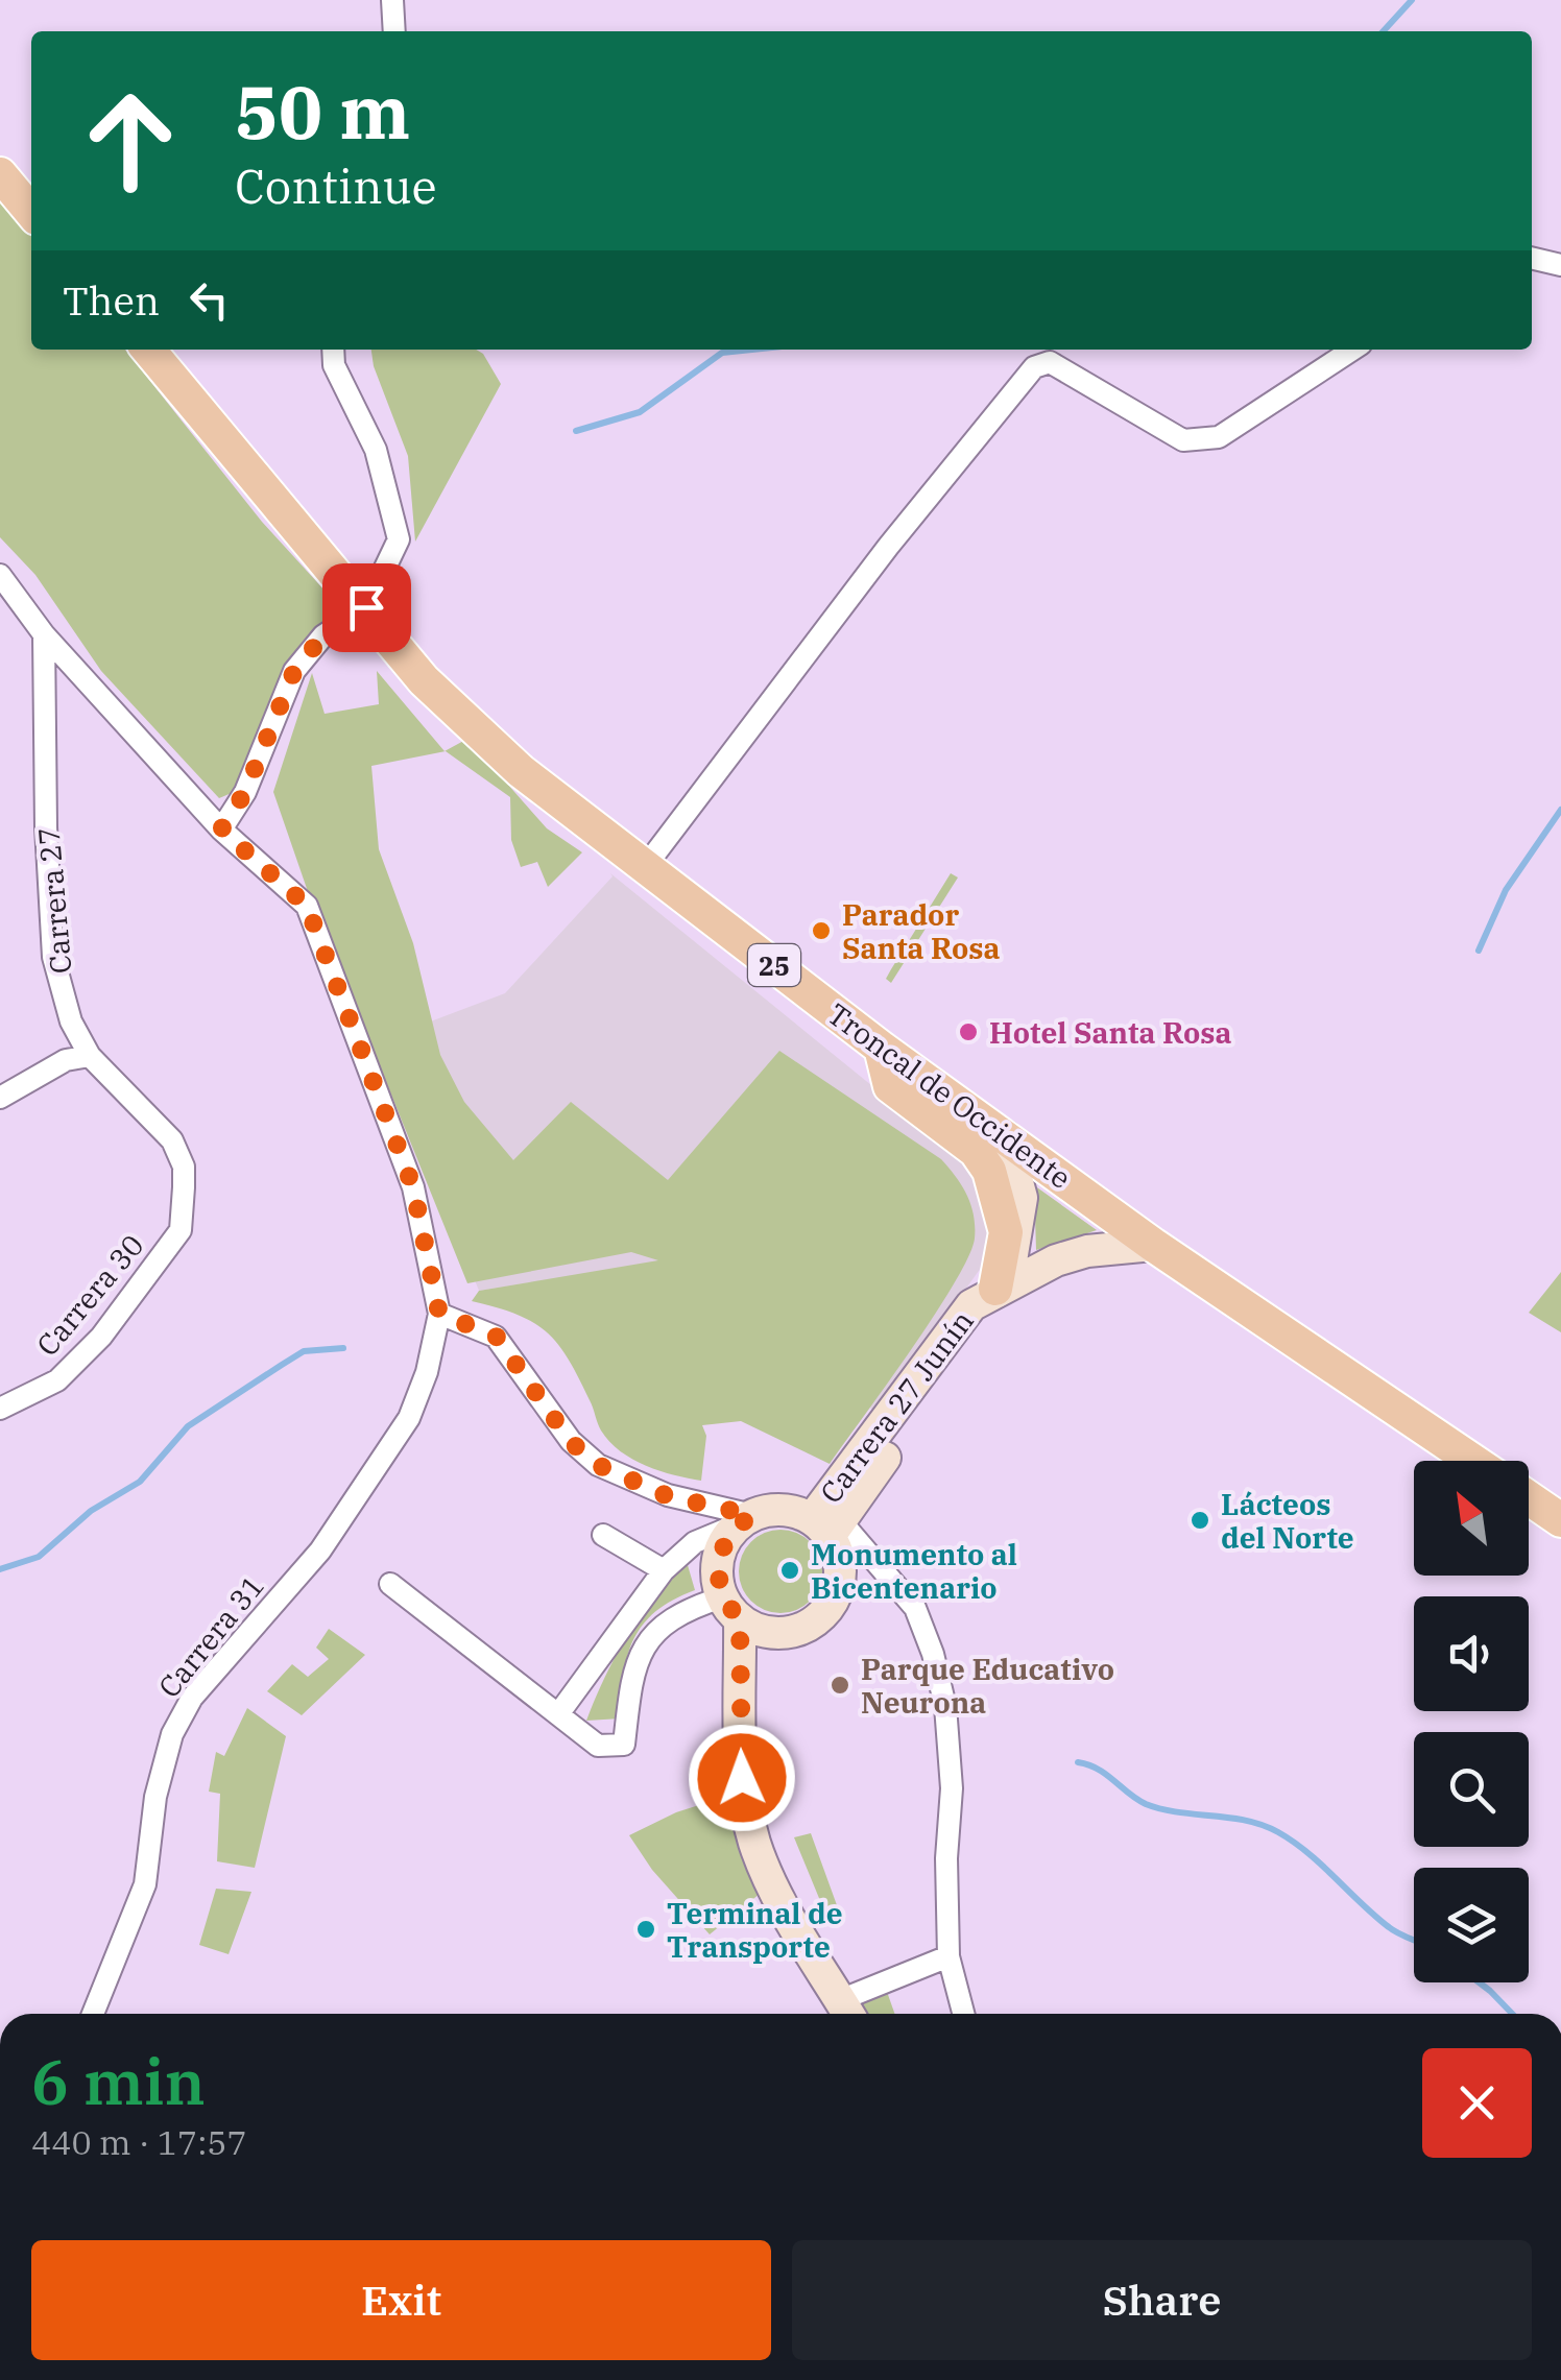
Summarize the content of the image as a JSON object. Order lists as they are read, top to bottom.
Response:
{
  "streets": {
    "main road": ["25", "Troncal de Occidente", "Carrera 27 Junín"],
    "street": ["Carrera 27", "Carrera 30", "Carrera 31"]
  },
  "crossings": [
    ["Carrera 27", "Carrera 30"],
    ["Troncal de Occidente", "Carrera 27 Junín"]
  ],
  "places": [
    "Parador Santa Rosa",
    "Hotel Santa Rosa",
    "Lácteos del Norte",
    "Monumento al Bicentenario",
    "Parque Educativo Neurona",
    "Terminal de Transporte"
  ],
  "north": "top left",
  "page": {
    "turn": ["50 m", "Continue"],
    "then": "Then",
    "heading": ["6 min", "440 m · 17:57"],
    "buttons": ["Exit", "Share"]
  }
}
